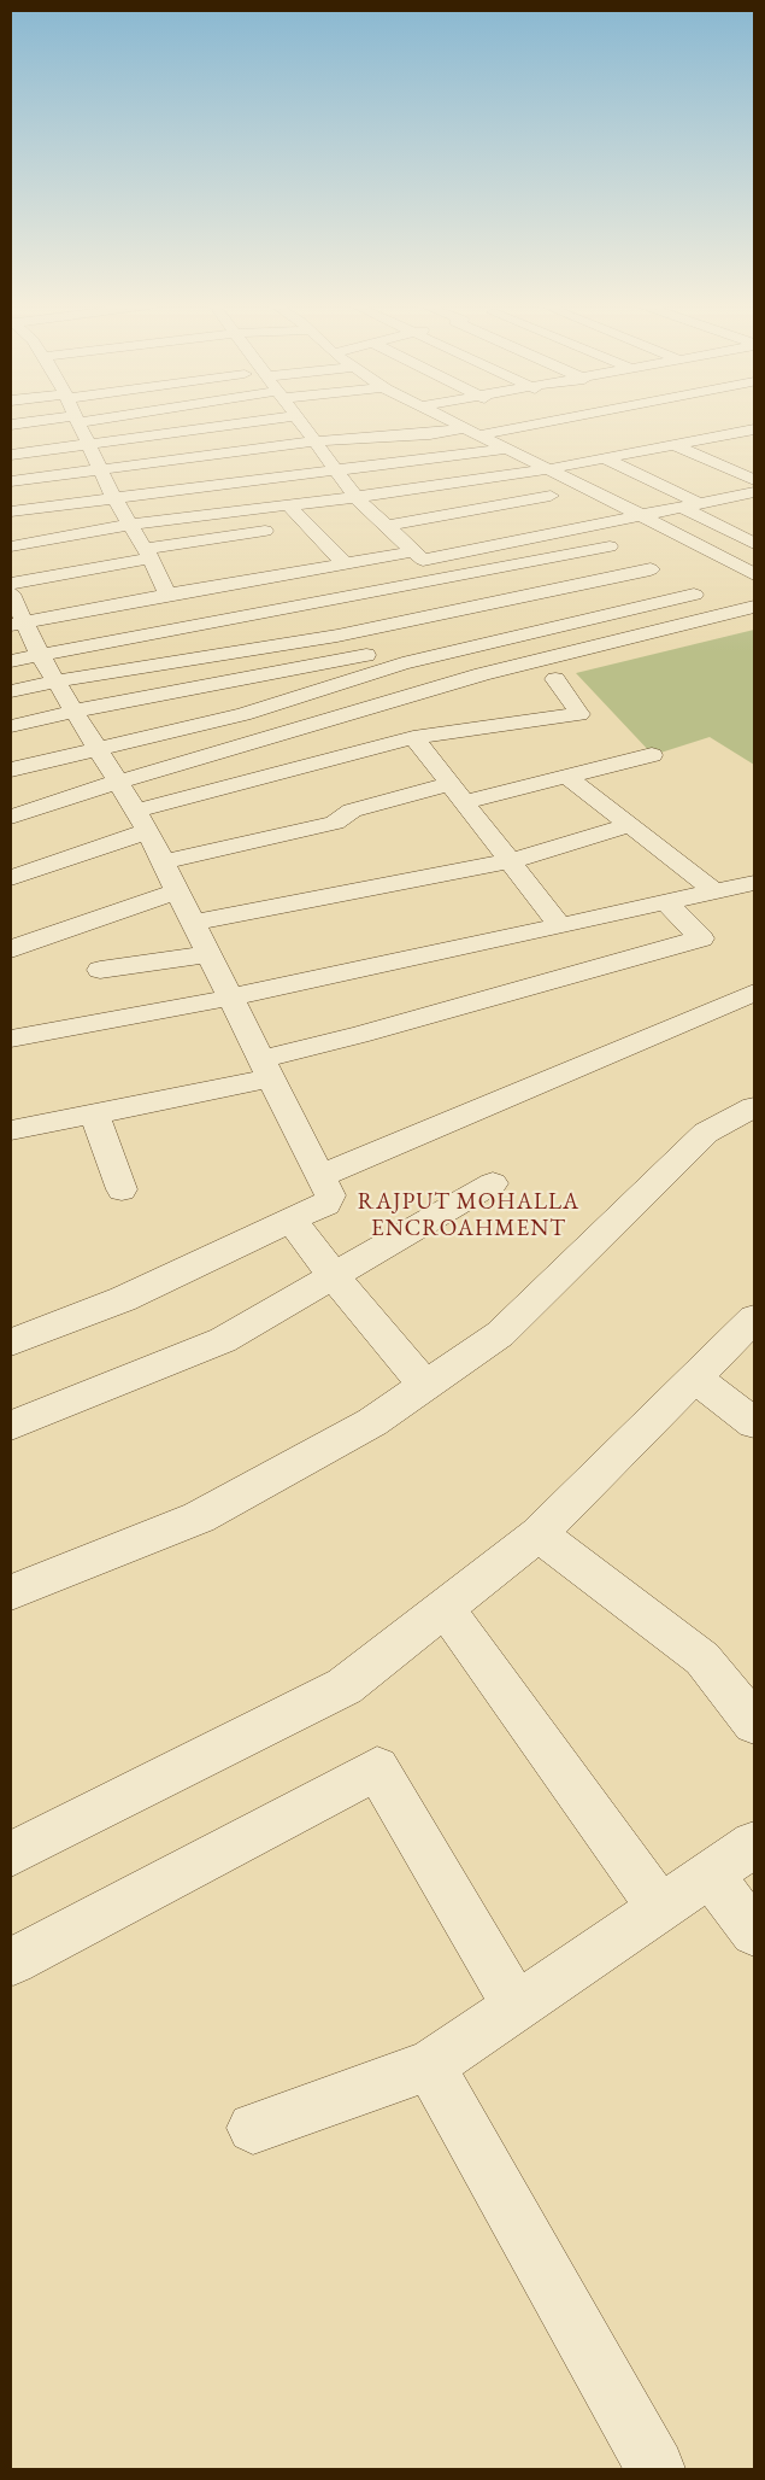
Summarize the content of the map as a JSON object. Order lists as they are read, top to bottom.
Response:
{
  "districts": ["RAJPUT MOHALLA ENCROAHMENT"]
}
